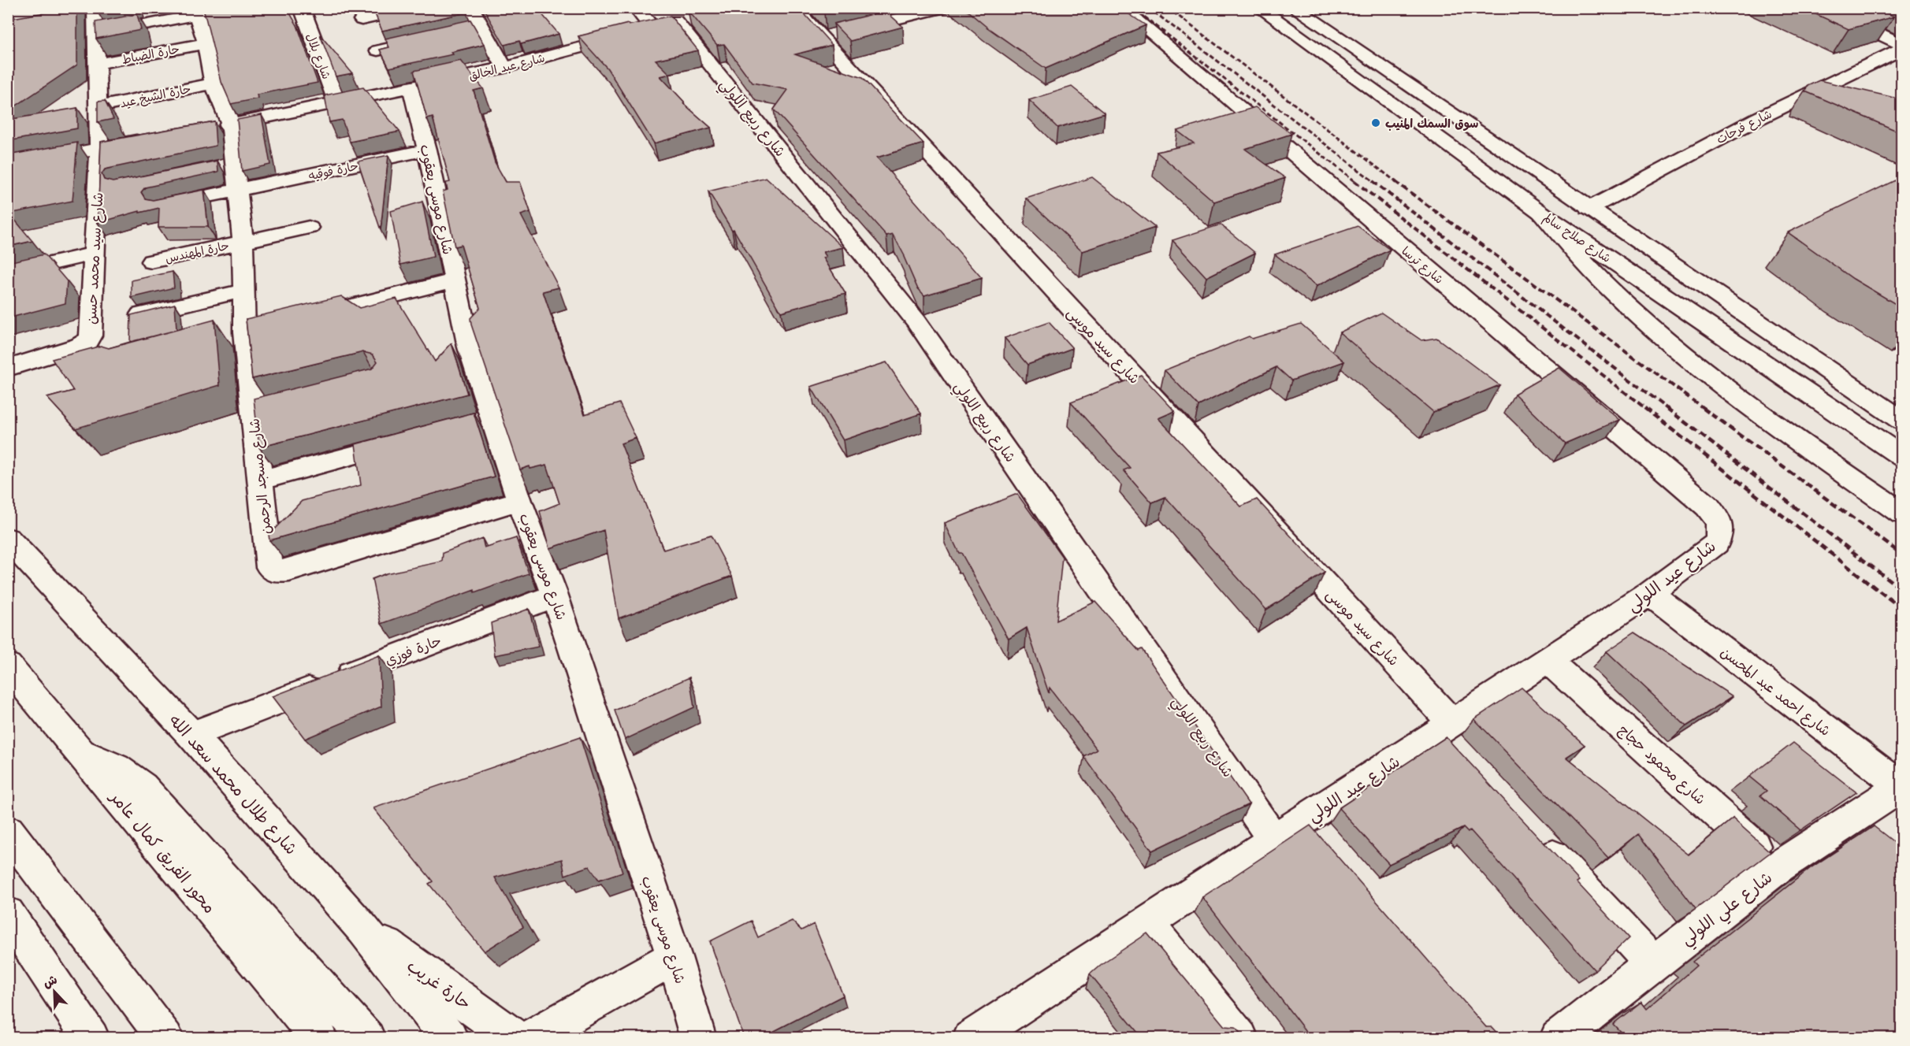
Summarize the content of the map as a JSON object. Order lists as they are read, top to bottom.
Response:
{
  "streets": {
    "main road": [
      "حارة الضباط",
      "شارع بلال",
      "شارع عبد الخالق",
      "حارة الشيخ عيد",
      "شارع ربيع اللولي",
      "شارع فرحات",
      "حارة فوقيه",
      "شارع موسى يعقوب",
      "شارع صلاح سالم",
      "حارة المهندس",
      "شارع سيد محمد حسن",
      "شارع ترسا",
      "شارع سيد موسى",
      "شارع مسجد الرحمن",
      "شارع عيد اللولي",
      "حارة فوزي",
      "شارع احمد عبد المحسن",
      "شارع محمود حجاج",
      "شارع طلال محمد سعد الله",
      "محور الفريق كمال عامر",
      "شارع علي اللولي",
      "حارة غريب"
    ]
  },
  "crossings": [
    ["حارة الضباط", "شارع سيد محمد حسن"],
    ["حارة الضباط", "شارع مسجد الرحمن"],
    ["شارع بلال", "شارع عبد الخالق"],
    ["شارع عبد الخالق", "شارع ربيع اللولي"],
    ["شارع عبد الخالق", "شارع موسى يعقوب"],
    ["شارع عبد الخالق", "شارع مسجد الرحمن"],
    ["حارة الشيخ عيد", "شارع سيد محمد حسن"],
    ["حارة الشيخ عيد", "شارع مسجد الرحمن"],
    ["شارع ربيع اللولي", "شارع عيد اللولي"],
    ["حارة فوقيه", "شارع موسى يعقوب"],
    ["حارة فوقيه", "شارع مسجد الرحمن"],
    ["شارع موسى يعقوب", "شارع مسجد الرحمن"],
    ["شارع موسى يعقوب", "حارة فوزي"],
    ["حارة المهندس", "شارع مسجد الرحمن"],
    ["شارع ترسا", "شارع عيد اللولي"],
    ["شارع سيد موسى", "شارع عيد اللولي"],
    ["شارع عيد اللولي", "شارع احمد عبد المحسن"],
    ["شارع عيد اللولي", "شارع محمود حجاج"],
    ["حارة فوزي", "شارع طلال محمد سعد الله"],
    ["شارع احمد عبد المحسن", "شارع علي اللولي"],
    ["شارع محمود حجاج", "شارع علي اللولي"],
    ["شارع طلال محمد سعد الله", "حارة غريب"]
  ],
  "places": ["سوق السمك المنيب"],
  "north": "top left"
}
